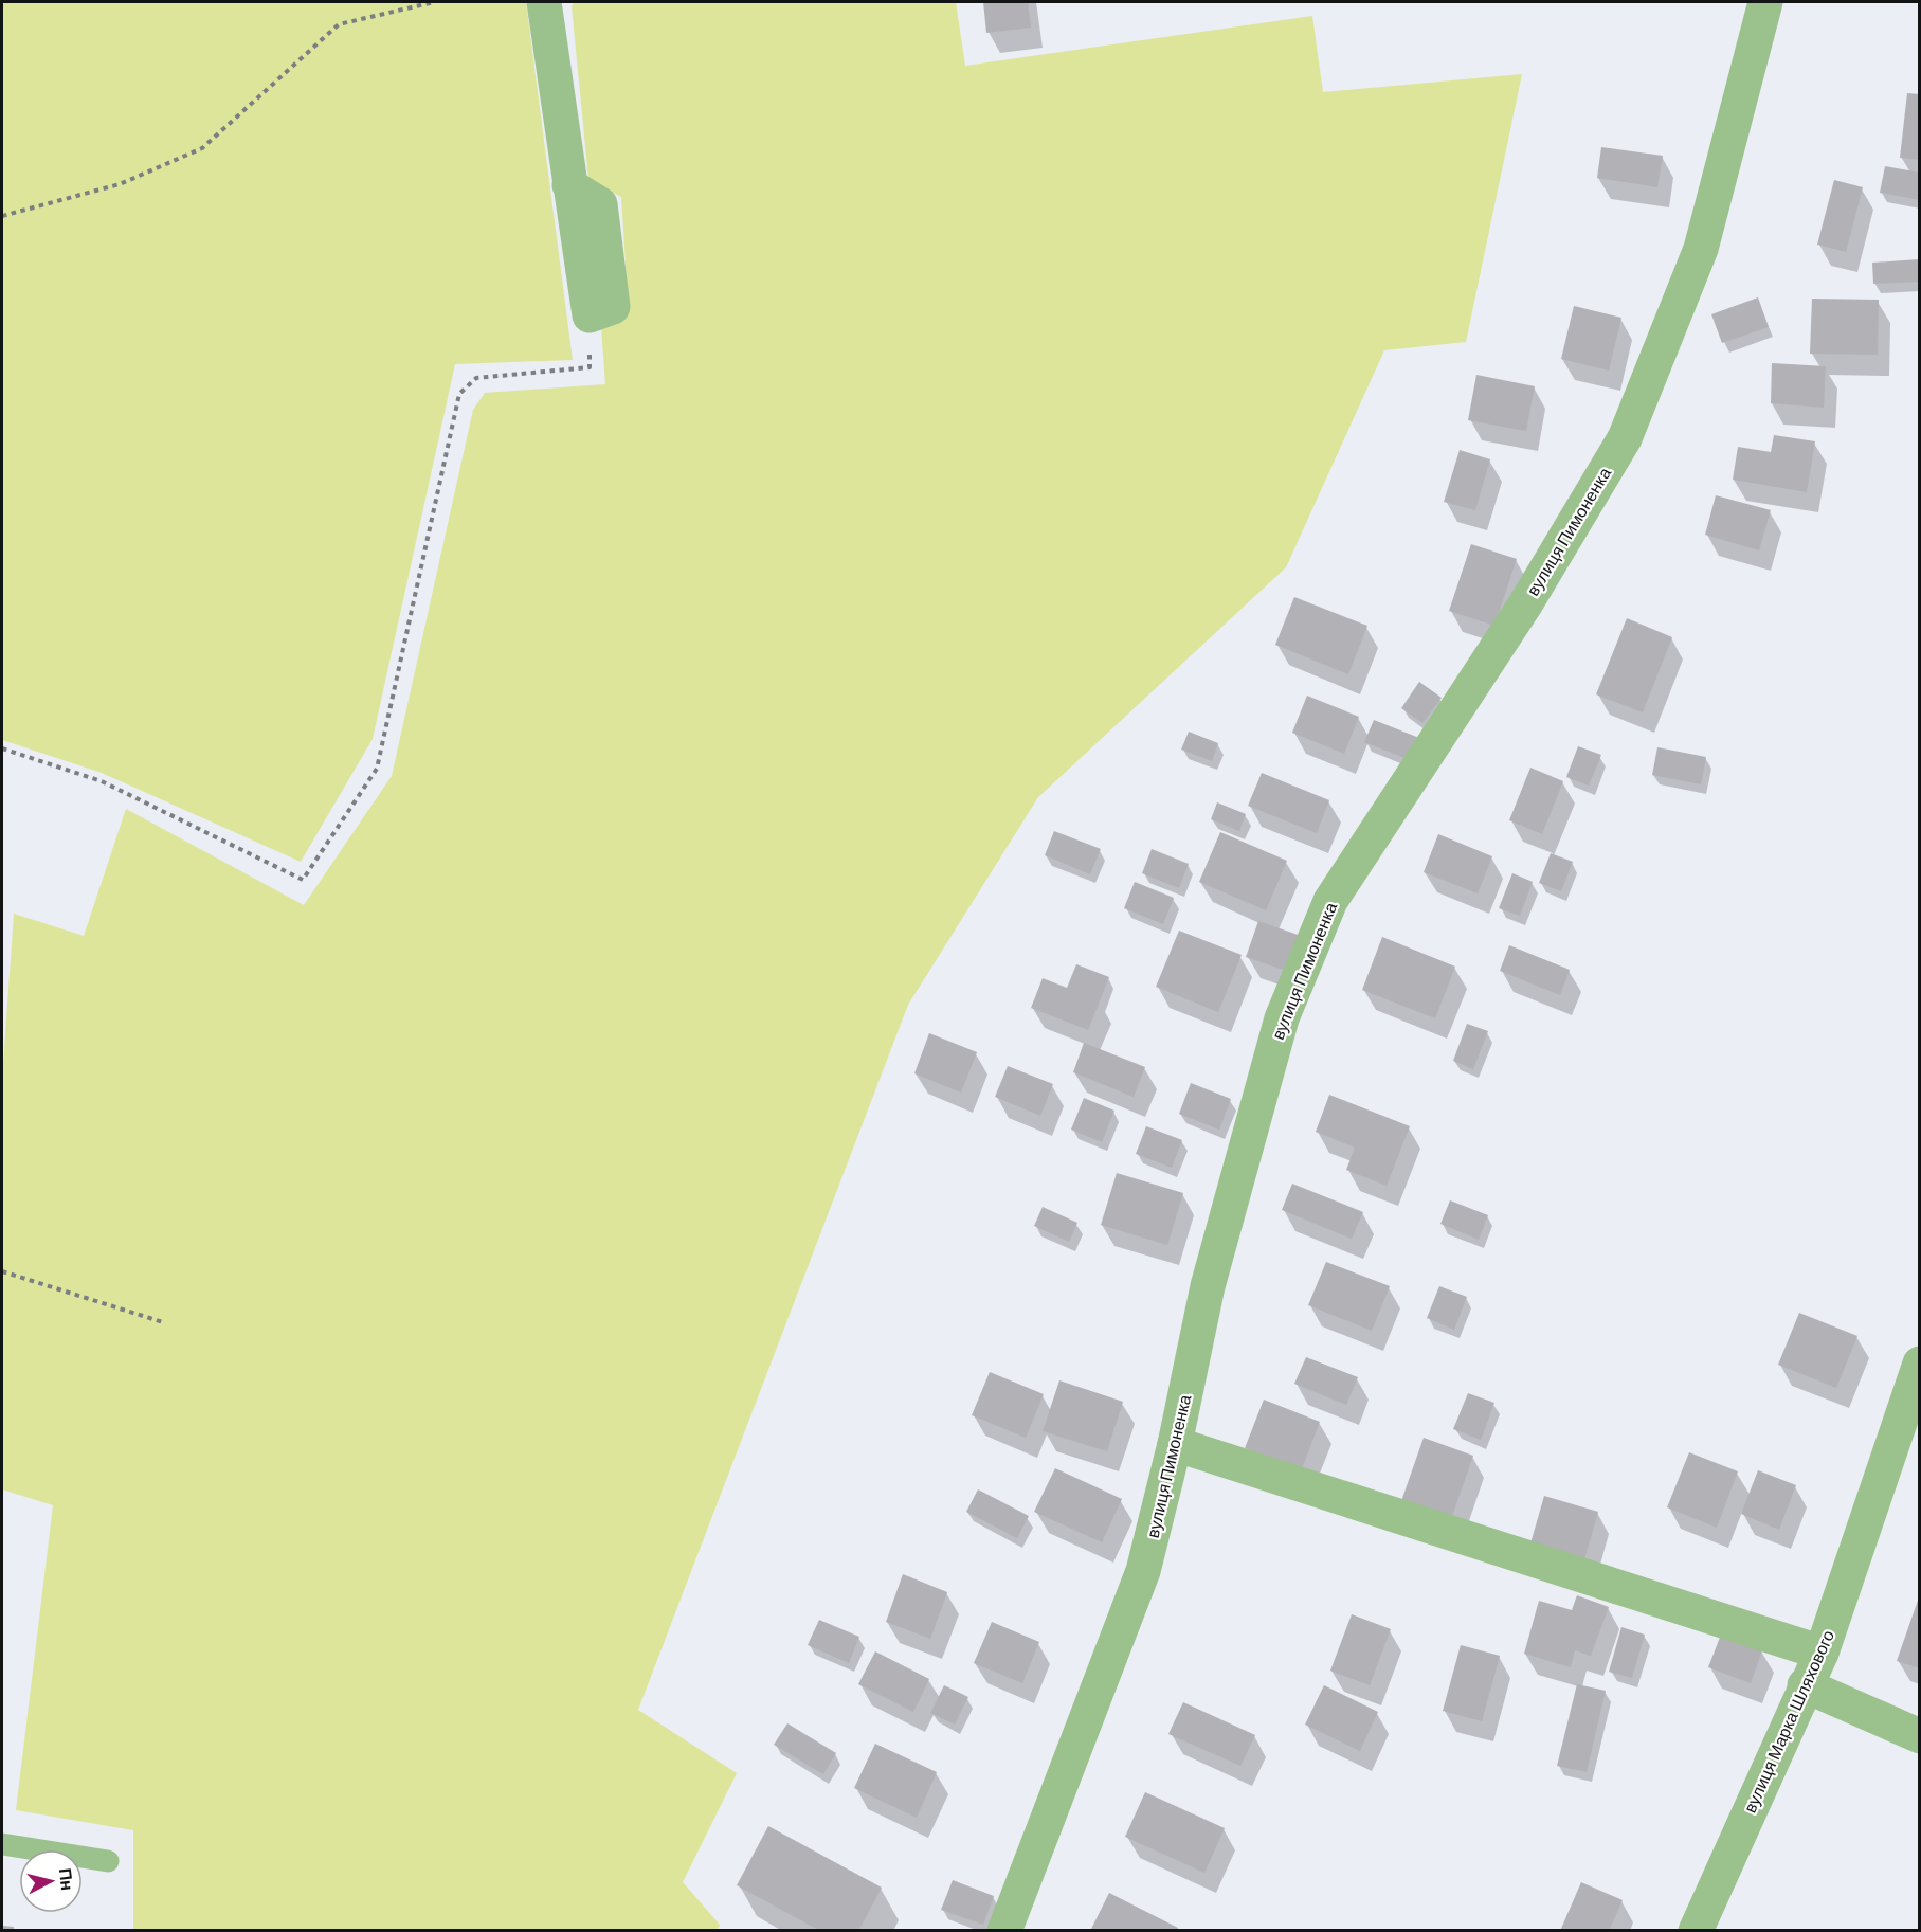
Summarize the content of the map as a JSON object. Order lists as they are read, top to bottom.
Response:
{
  "streets": {
    "street": ["вулиця Пимоненка", "вулиця Марка Шляхового"]
  },
  "north": "right"
}
